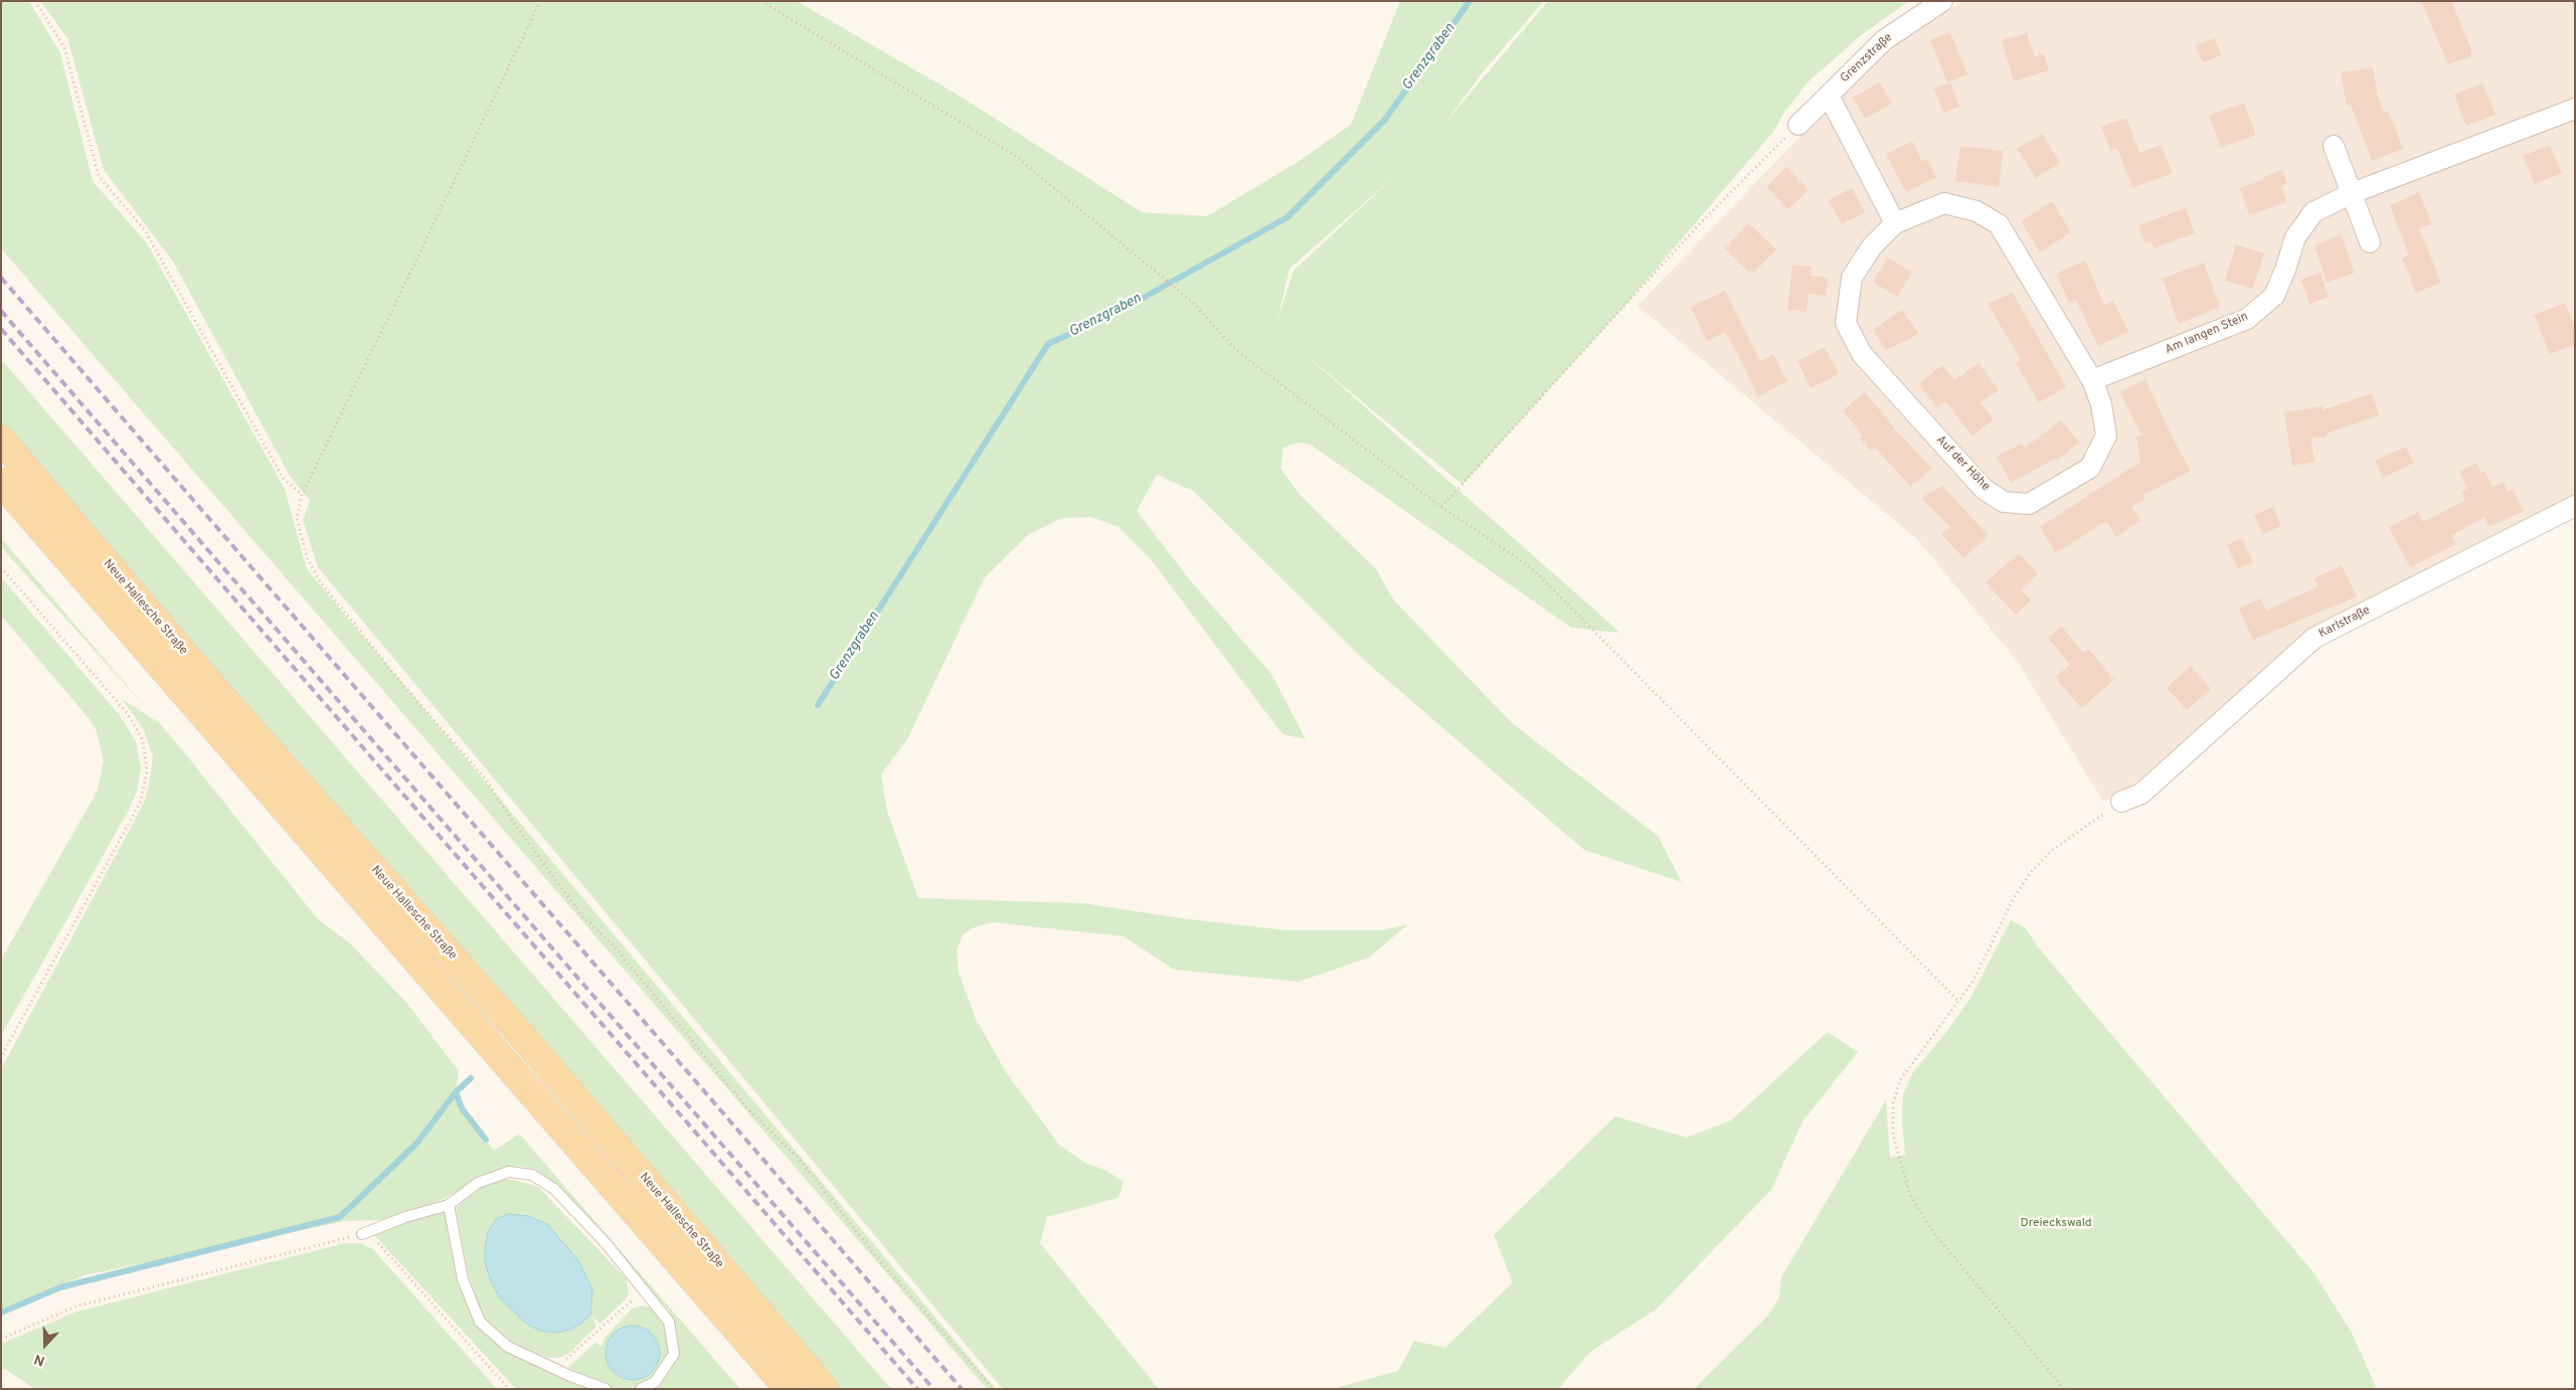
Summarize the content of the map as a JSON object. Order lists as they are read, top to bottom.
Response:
{
  "streets": {
    "main road": ["Neue Hallesche Straße"],
    "street": [
      "Grenzstraße",
      "Am langen Stein",
      "Auf der Höhe",
      "Karlstraße"
    ]
  },
  "crossings": [
    ["Am langen Stein", "Auf der Höhe"]
  ],
  "water": ["Grenzgraben"],
  "parks": ["Dreieckswald"],
  "north": "bottom"
}
